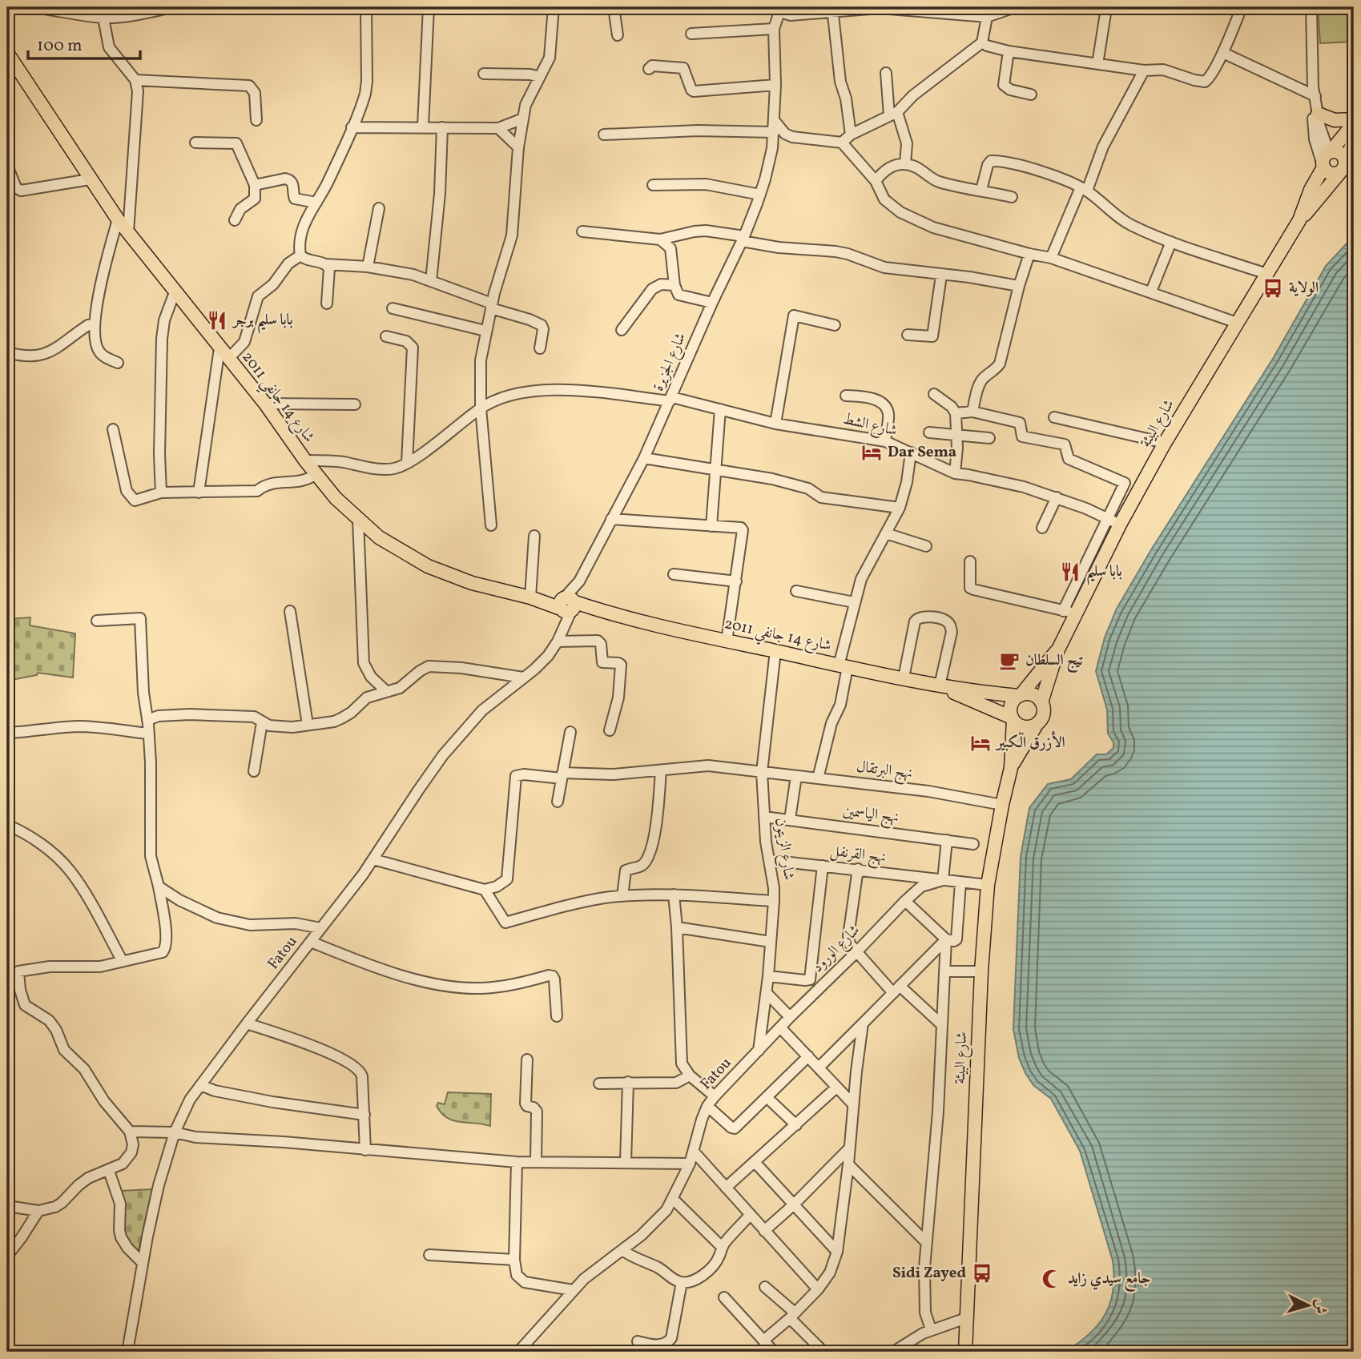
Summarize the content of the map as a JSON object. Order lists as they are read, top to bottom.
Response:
{
  "streets": {
    "main road": ["شارع 14 جانفي 2011", "شارع البيئة"],
    "street": [
      "شارع الجزيرة",
      "شارع الشط",
      "نهج البرتقال",
      "نهج الياسمين",
      "شارع الزيتون",
      "نهج القرنفل",
      "شارع الورود",
      "Fatou"
    ]
  },
  "crossings": [
    ["شارع الجزيرة", "شارع 14 جانفي 2011"],
    ["شارع الجزيرة", "شارع الشط"],
    ["شارع الجزيرة", "Fatou"],
    ["شارع 14 جانفي 2011", "شارع البيئة"],
    ["شارع 14 جانفي 2011", "شارع الزيتون"],
    ["شارع 14 جانفي 2011", "Fatou"],
    ["شارع البيئة", "شارع الشط"],
    ["شارع البيئة", "نهج البرتقال"],
    ["شارع البيئة", "نهج القرنفل"],
    ["نهج البرتقال", "شارع الزيتون"],
    ["نهج الياسمين", "شارع الزيتون"],
    ["شارع الزيتون", "نهج القرنفل"],
    ["شارع الزيتون", "شارع الورود"],
    ["شارع الزيتون", "Fatou"],
    ["نهج القرنفل", "شارع الورود"],
    ["شارع الورود", "Fatou"]
  ],
  "places": {
    "bus stop": ["الولاية", "Sidi Zayed"],
    "restaurant": ["بابا سليم برجر", "بابا سليم"],
    "hotel": ["Dar Sema", "الأزرق الكبير"],
    "cafe": ["تيج السلطان"],
    "mosque": ["جامع سيدي زايد"]
  },
  "scale_bar": "100 m",
  "north": "right"
}
